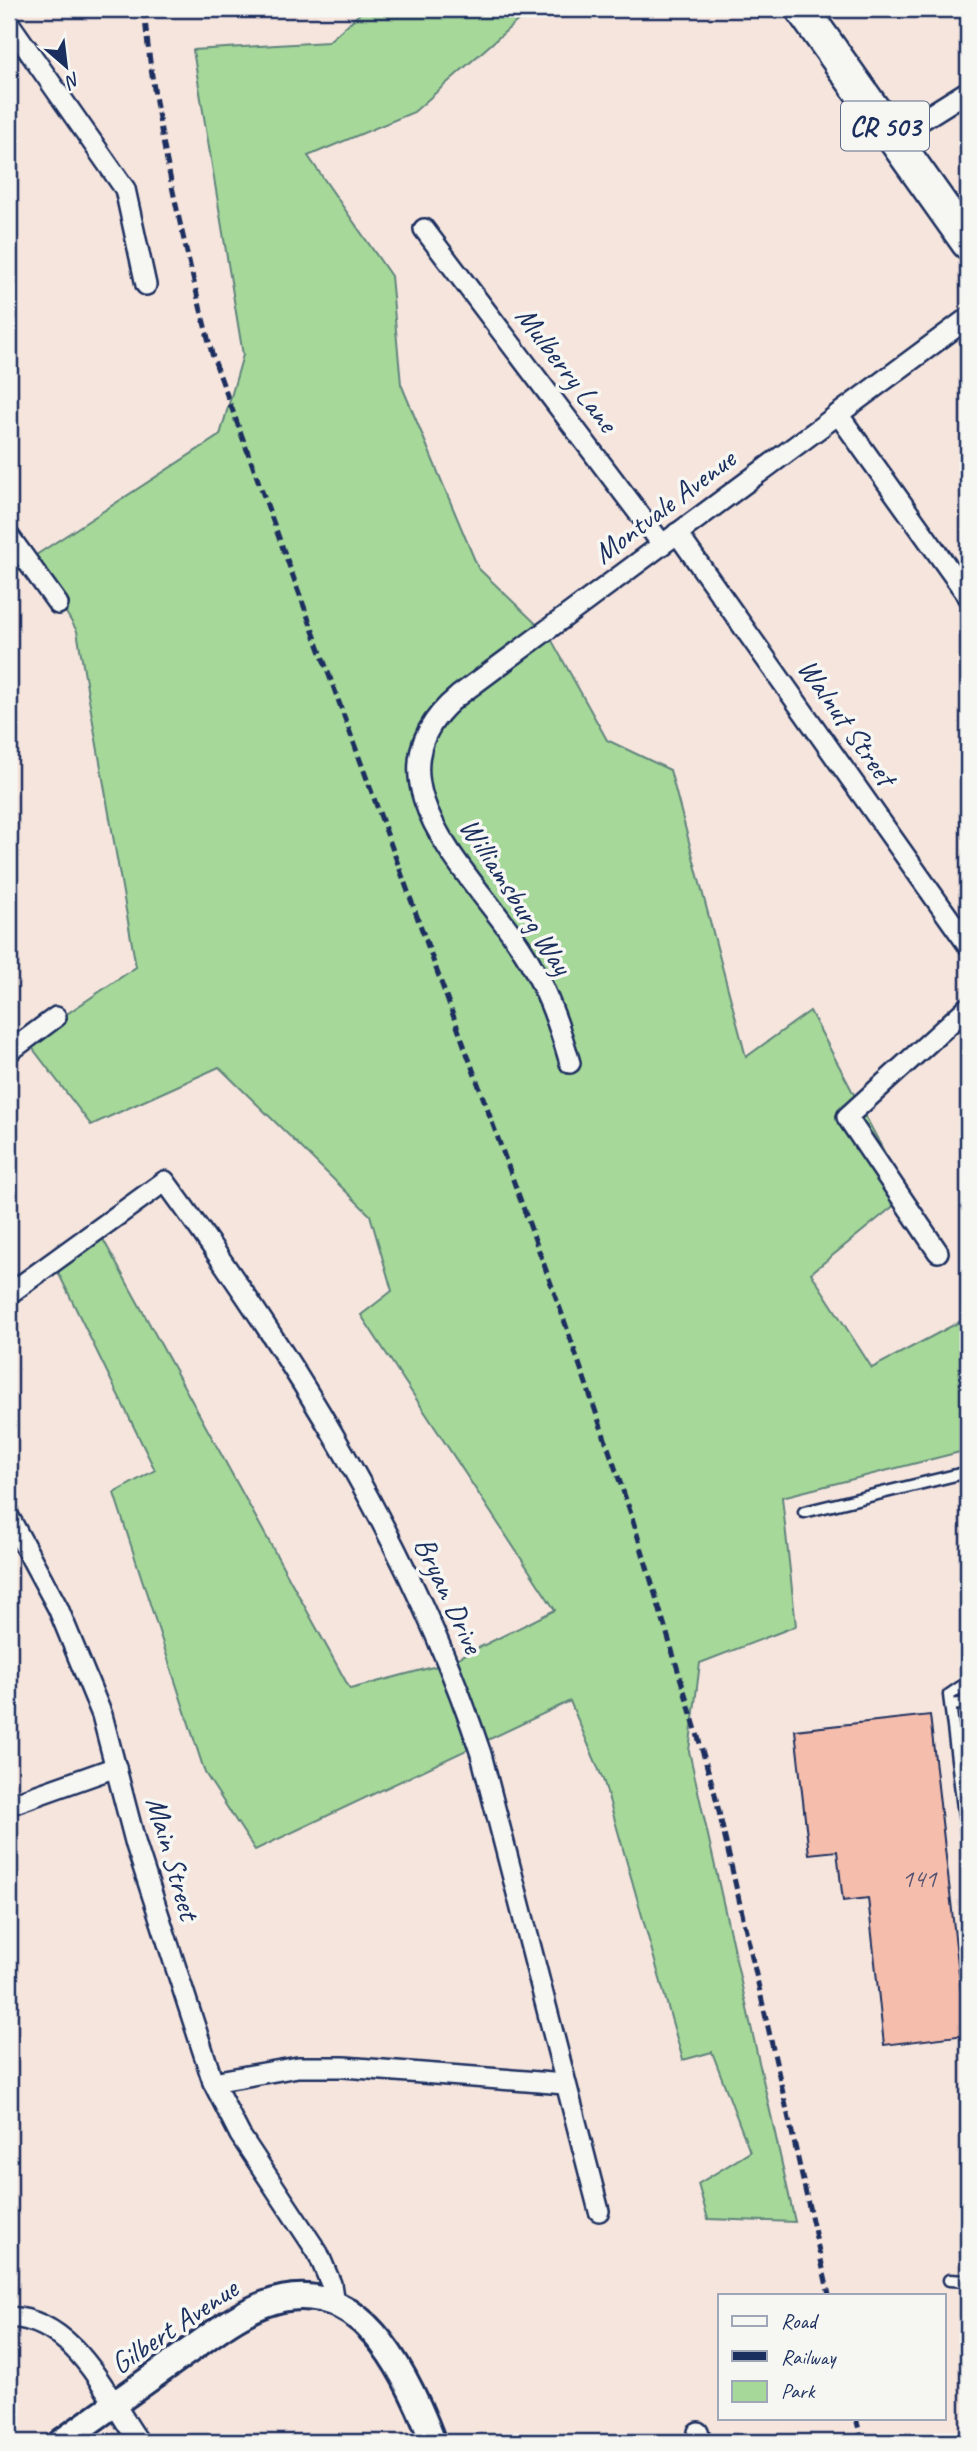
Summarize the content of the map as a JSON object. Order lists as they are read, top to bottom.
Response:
{
  "streets": {
    "main road": ["CR 503"],
    "street": [
      "Mulberry Lane",
      "Montvale Avenue",
      "Walnut Street",
      "Williamsburg Way",
      "Bryan Drive",
      "Main Street",
      "Gilbert Avenue"
    ]
  },
  "crossings": [
    ["Mulberry Lane", "Montvale Avenue"],
    ["Mulberry Lane", "Walnut Street"],
    ["Montvale Avenue", "Walnut Street"],
    ["Montvale Avenue", "Williamsburg Way"],
    ["Main Street", "Gilbert Avenue"]
  ],
  "house_numbers": ["141"],
  "legend": ["Road", "Railway", "Park"],
  "north": "bottom right"
}
